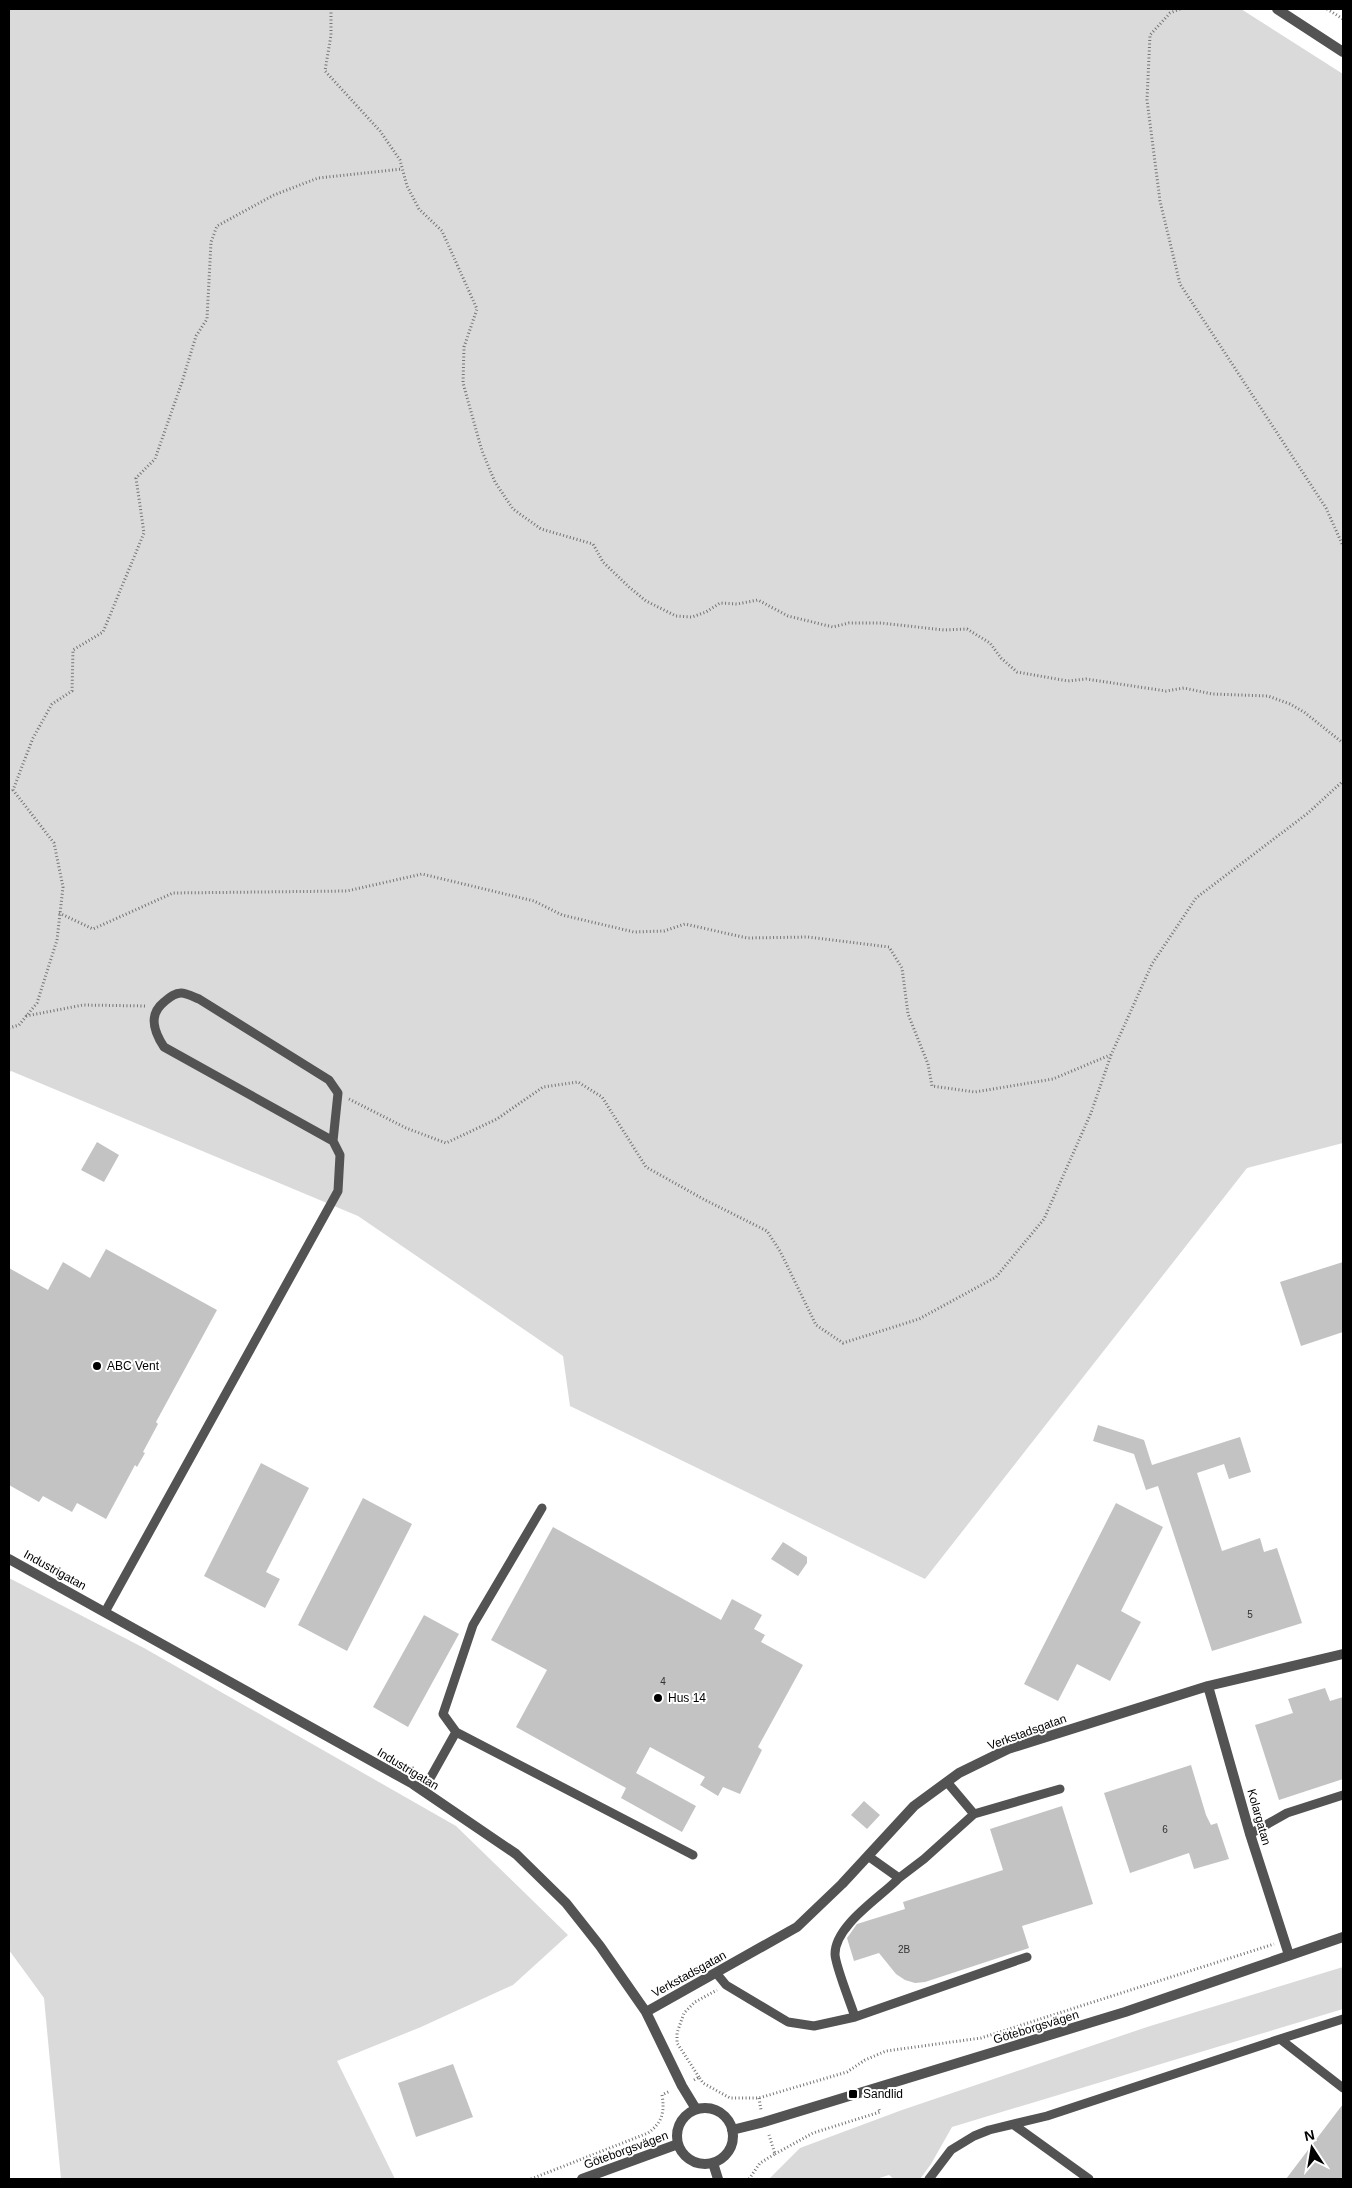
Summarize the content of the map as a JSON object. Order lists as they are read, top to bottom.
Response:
{
  "streets": {
    "street": [
      "Industrigatan",
      "Verkstadsgatan",
      "Kolargatan",
      "Göteborgsvägen"
    ]
  },
  "crossings": [
    ["Industrigatan", "Verkstadsgatan"],
    ["Industrigatan", "Göteborgsvägen"],
    ["Verkstadsgatan", "Kolargatan"],
    ["Kolargatan", "Göteborgsvägen"]
  ],
  "places": {
    "other": ["ABC Vent", "Hus 14"],
    "transit": ["Sandlid"]
  },
  "house_numbers": [
    "5",
    "4",
    "6",
    "2B"
  ],
  "north": "top"
}
